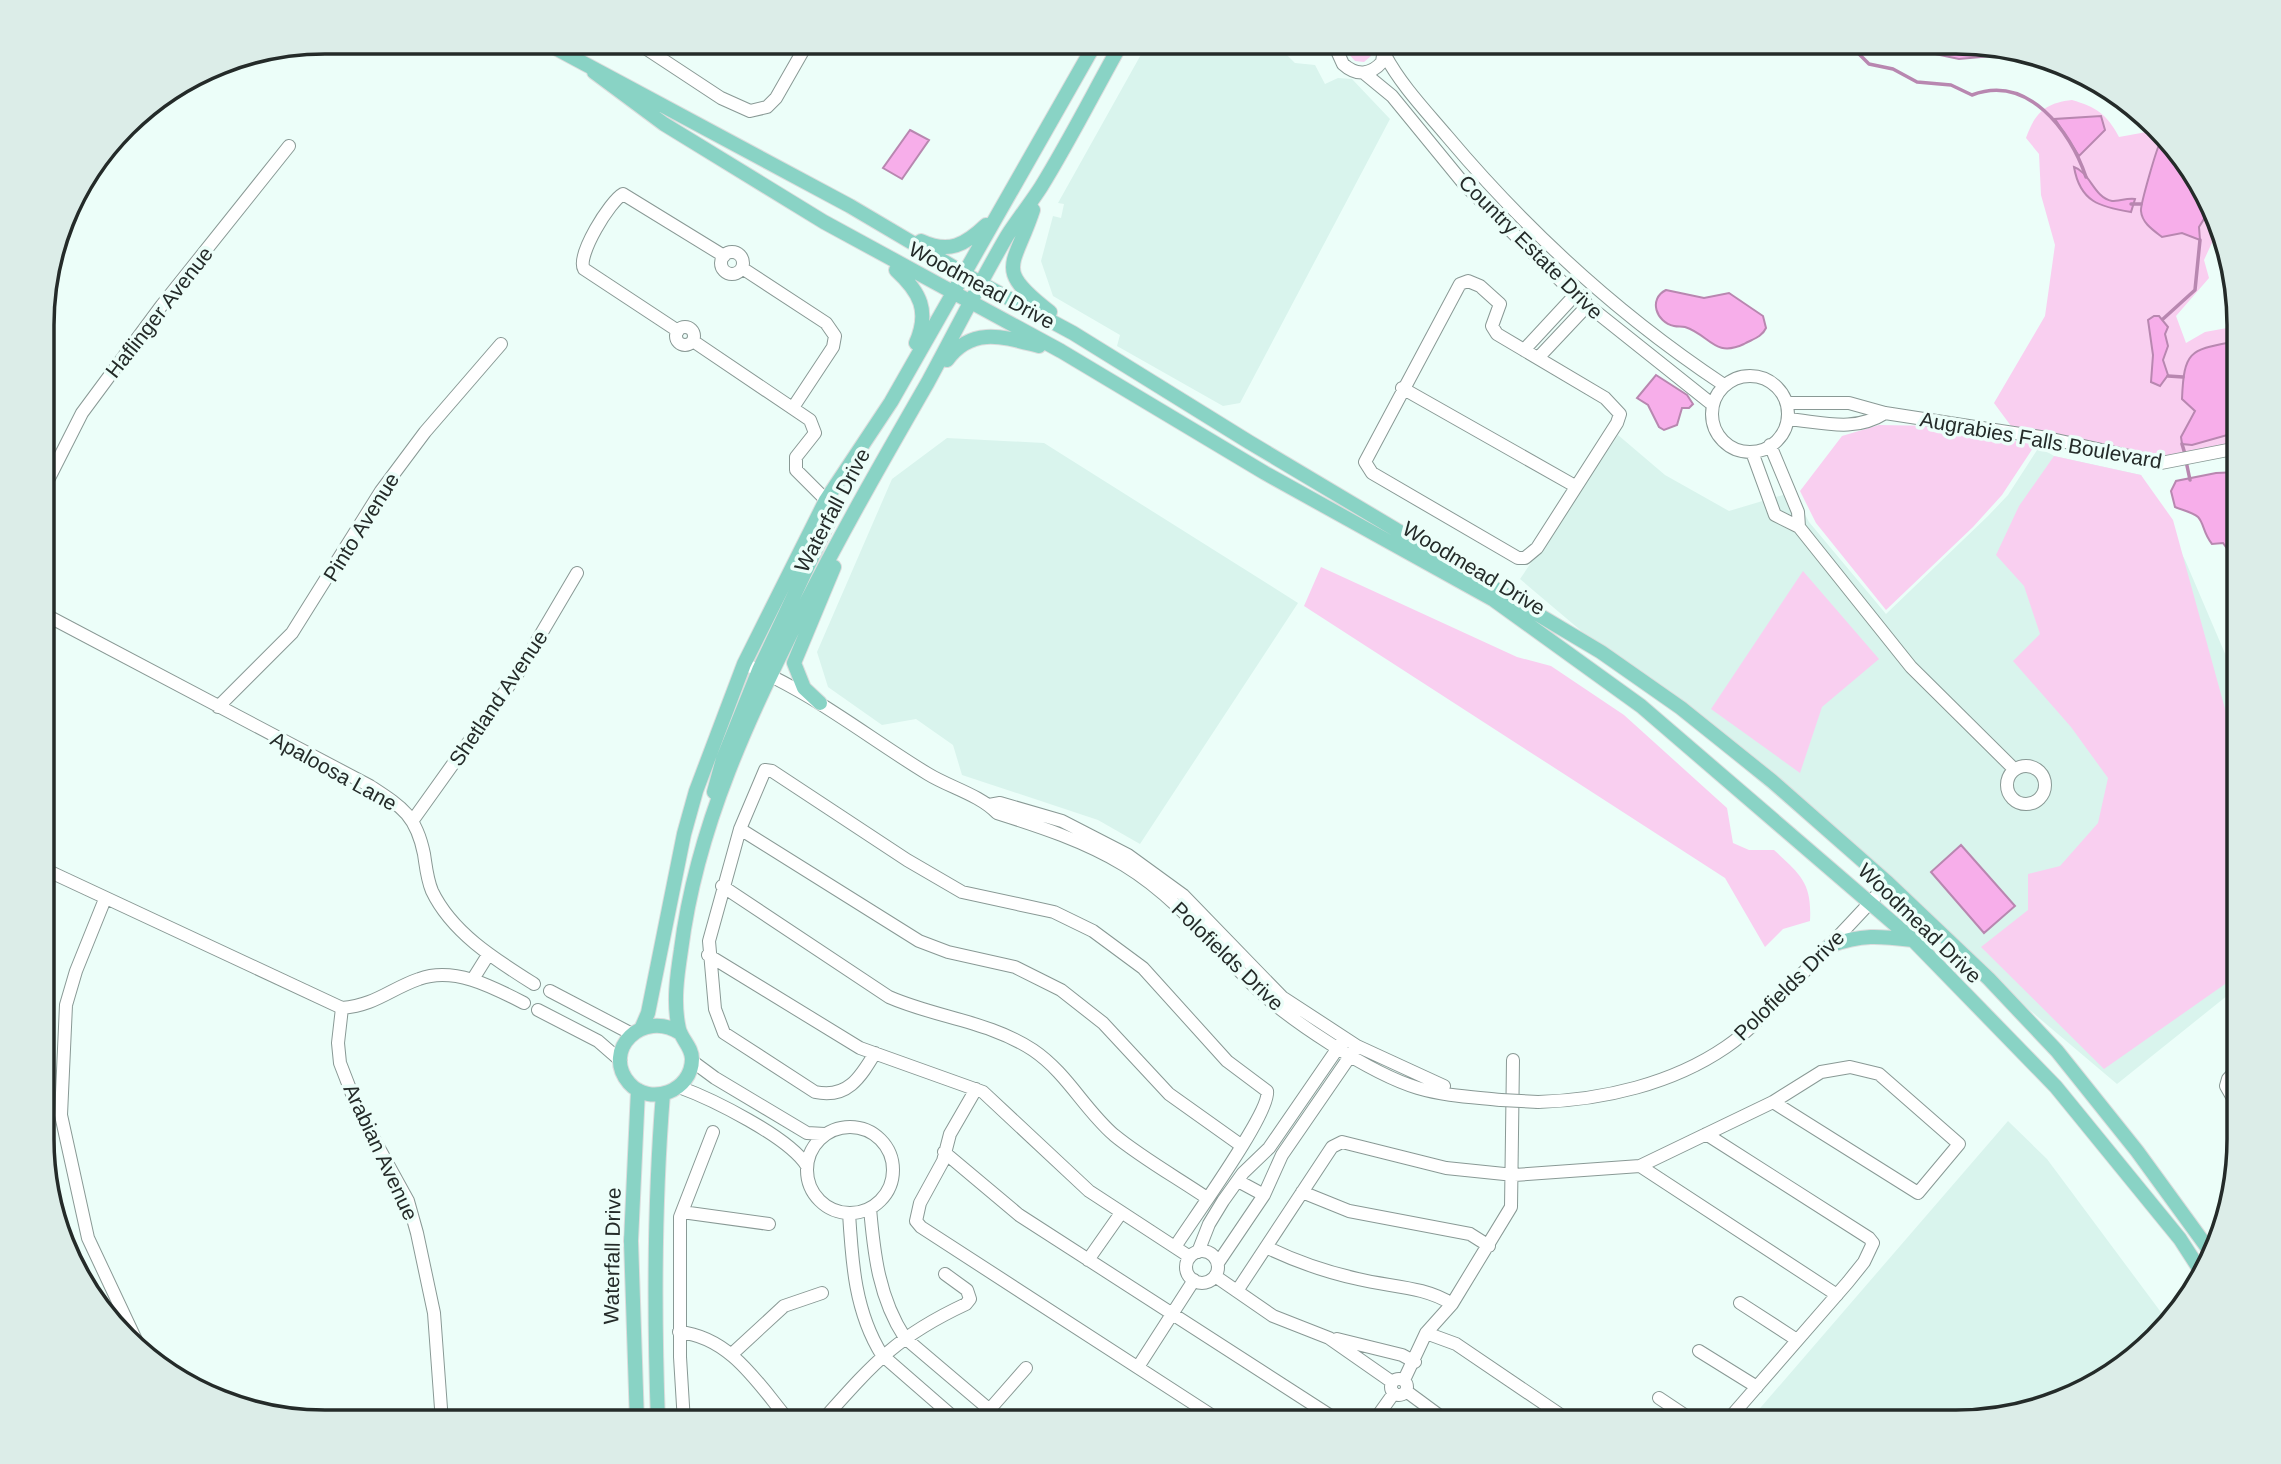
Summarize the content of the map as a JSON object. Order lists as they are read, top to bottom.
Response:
{
  "streets": {
    "main road": ["Woodmead Drive", "Waterfall Drive"],
    "street": [
      "Country Estate Drive",
      "Haflinger Avenue",
      "Augrabies Falls Boulevard",
      "Pinto Avenue",
      "Shetland Avenue",
      "Apaloosa Lane",
      "Polofields Drive",
      "Arabian Avenue"
    ]
  },
  "crossings": [
    ["Country Estate Drive", "Augrabies Falls Boulevard"],
    ["Woodmead Drive", "Waterfall Drive"],
    ["Woodmead Drive", "Polofields Drive"],
    ["Waterfall Drive", "Polofields Drive"],
    ["Pinto Avenue", "Apaloosa Lane"],
    ["Shetland Avenue", "Apaloosa Lane"]
  ]
}
